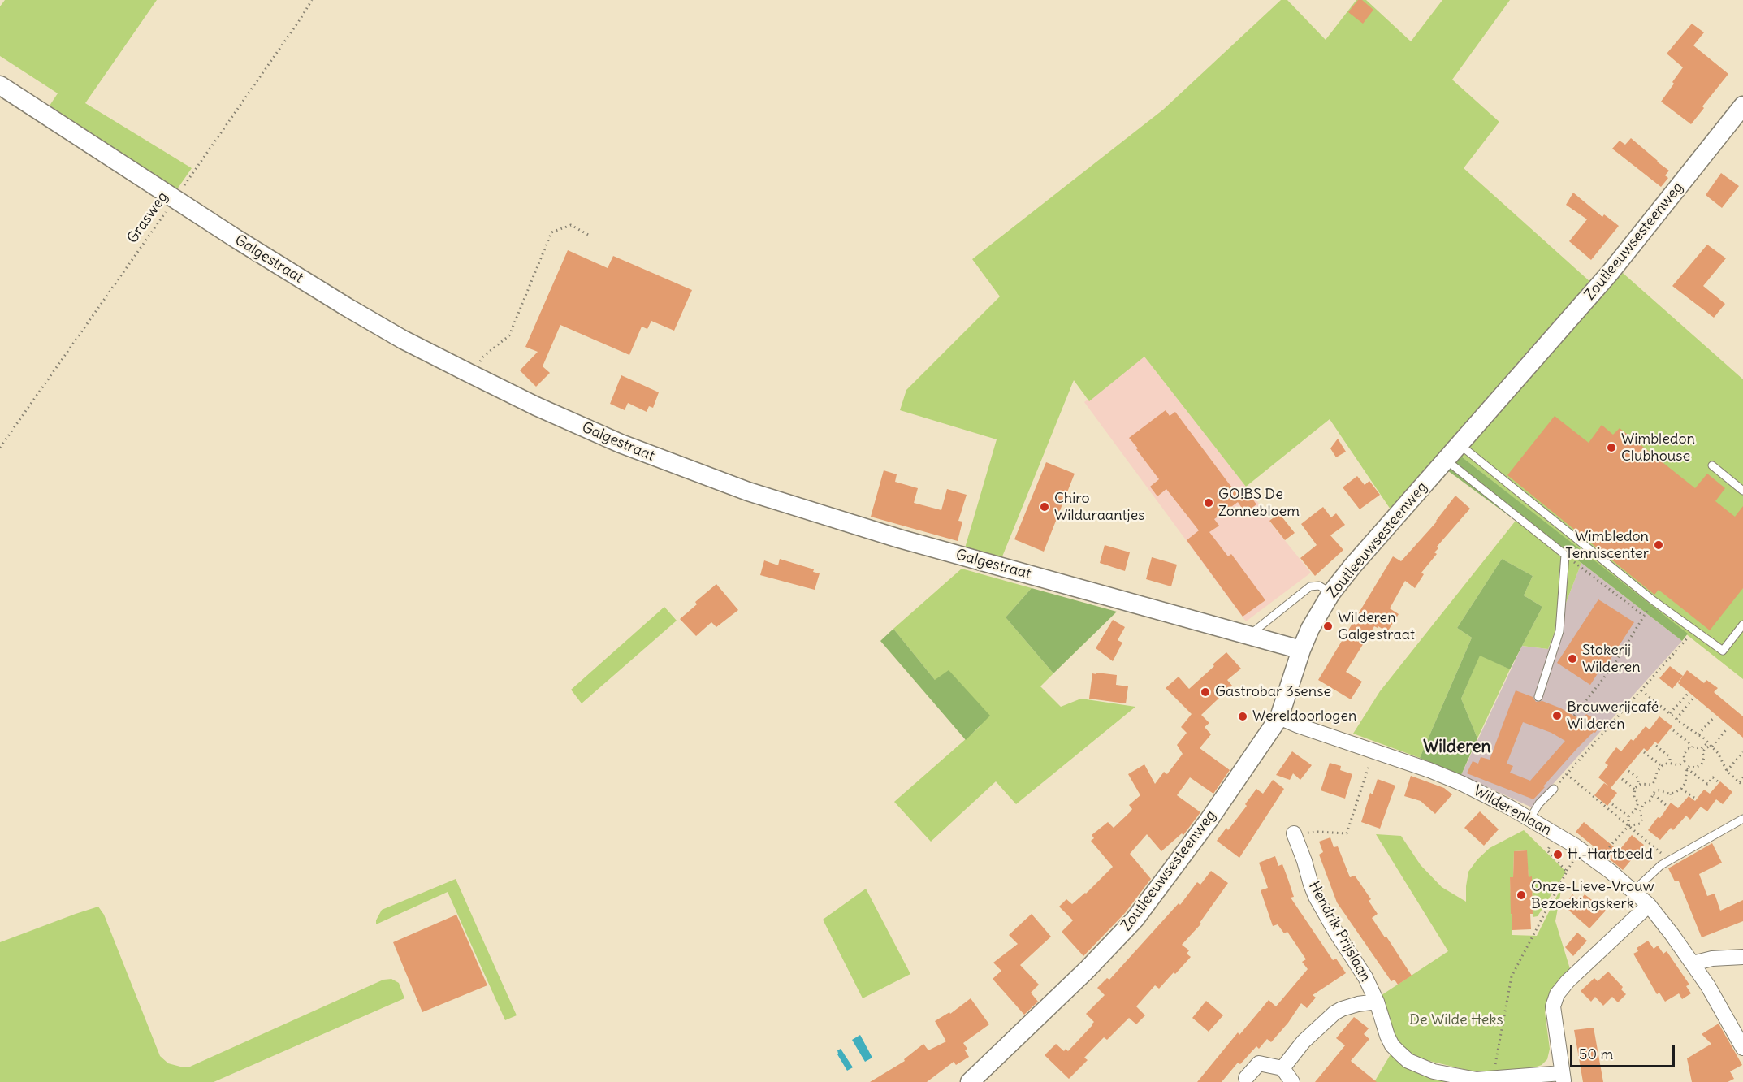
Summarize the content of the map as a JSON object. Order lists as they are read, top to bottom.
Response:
{
  "streets": {
    "street": [
      "Zoutleeuwsesteenweg",
      "Galgestraat",
      "Wilderenlaan",
      "Hendrik Prijslaan"
    ],
    "path": ["Grasweg"]
  },
  "crossings": [
    ["Grasweg", "Galgestraat"],
    ["Zoutleeuwsesteenweg", "Galgestraat"],
    ["Zoutleeuwsesteenweg", "Wilderenlaan"],
    ["Wilderenlaan", "Hendrik Prijslaan"]
  ],
  "districts": ["Wilderen"],
  "parks": ["De Wilde Heks"],
  "places": [
    "Wimbledon Clubhouse",
    "GO!BS De Zonnebloem",
    "Chiro Wilduraantjes",
    "Wimbledon Tenniscenter",
    "Wilderen Galgestraat",
    "Stokerij Wilderen",
    "Gastrobar 3sense",
    "Brouwerijcafé Wilderen",
    "Wereldoorlogen",
    "H.-Hartbeeld",
    "Onze-Lieve-Vrouw Bezoekingskerk"
  ],
  "scale_bar": "50 m"
}
